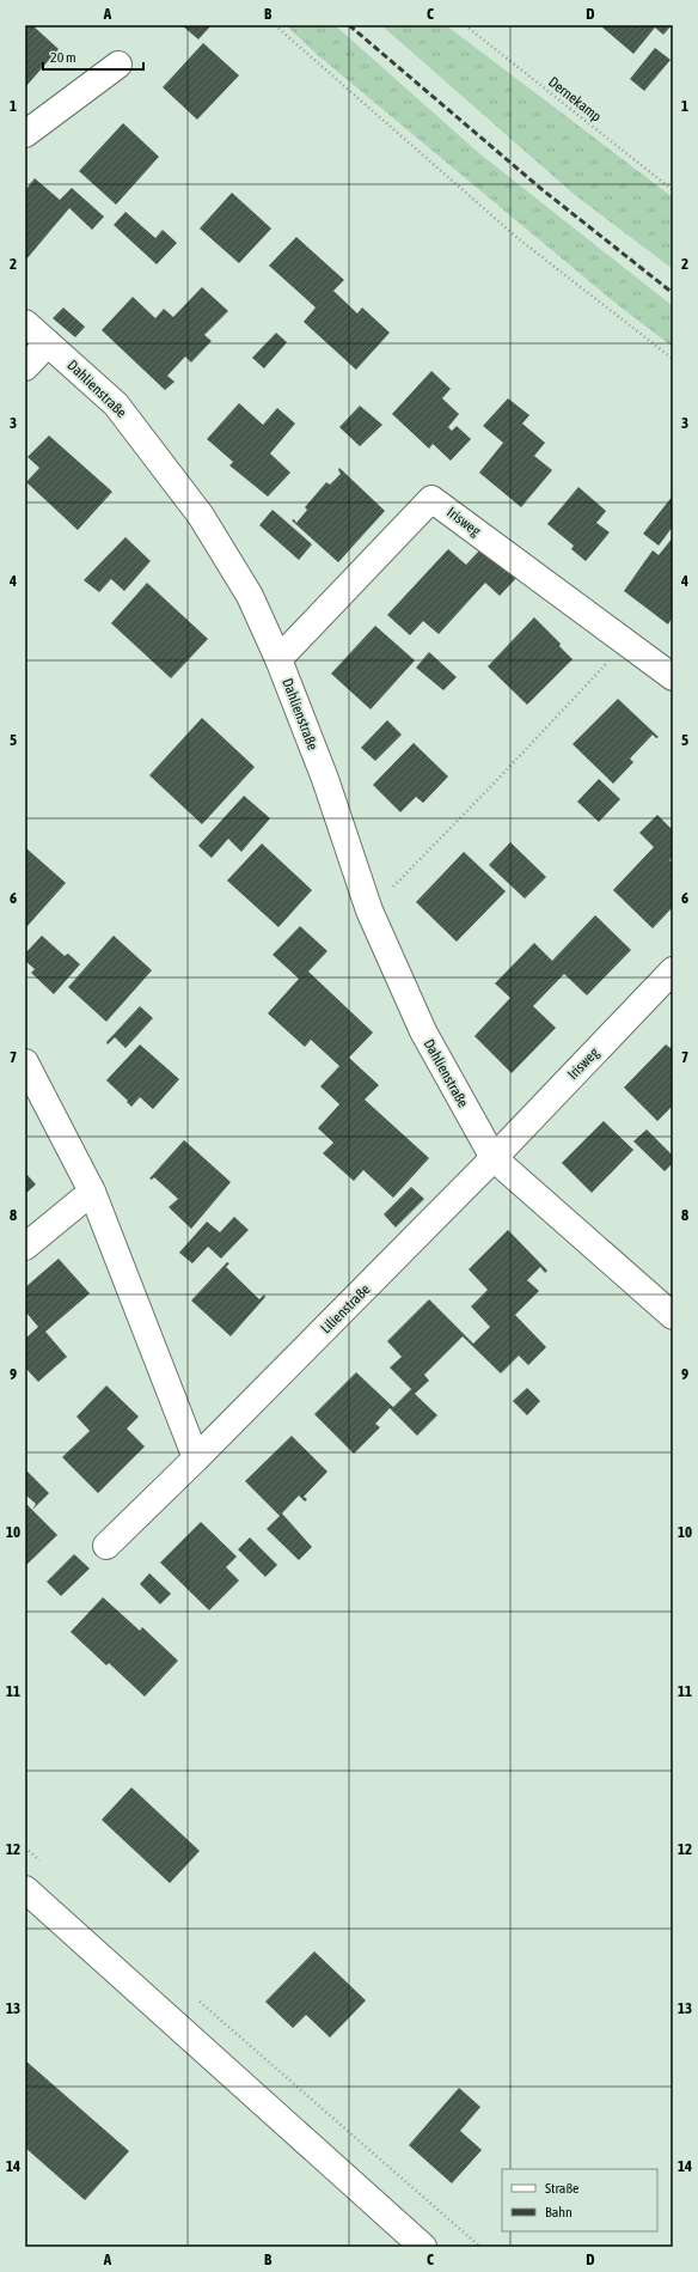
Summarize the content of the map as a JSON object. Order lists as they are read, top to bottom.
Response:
{
  "streets": {
    "street": ["Dahlienstraße", "Irisweg", "Lilienstraße"],
    "path": ["Dernekamp"]
  },
  "crossings": [
    ["Dahlienstraße", "Irisweg"],
    ["Dahlienstraße", "Lilienstraße"],
    ["Irisweg", "Lilienstraße"]
  ],
  "legend": ["Straße", "Bahn"],
  "scale_bar": "20 m",
  "grid": {
    "columns": [
      "A",
      "B",
      "C",
      "D"
    ],
    "rows": [
      "1",
      "2",
      "3",
      "4",
      "5",
      "6",
      "7",
      "8",
      "9",
      "10",
      "11",
      "12",
      "13",
      "14"
    ]
  }
}
